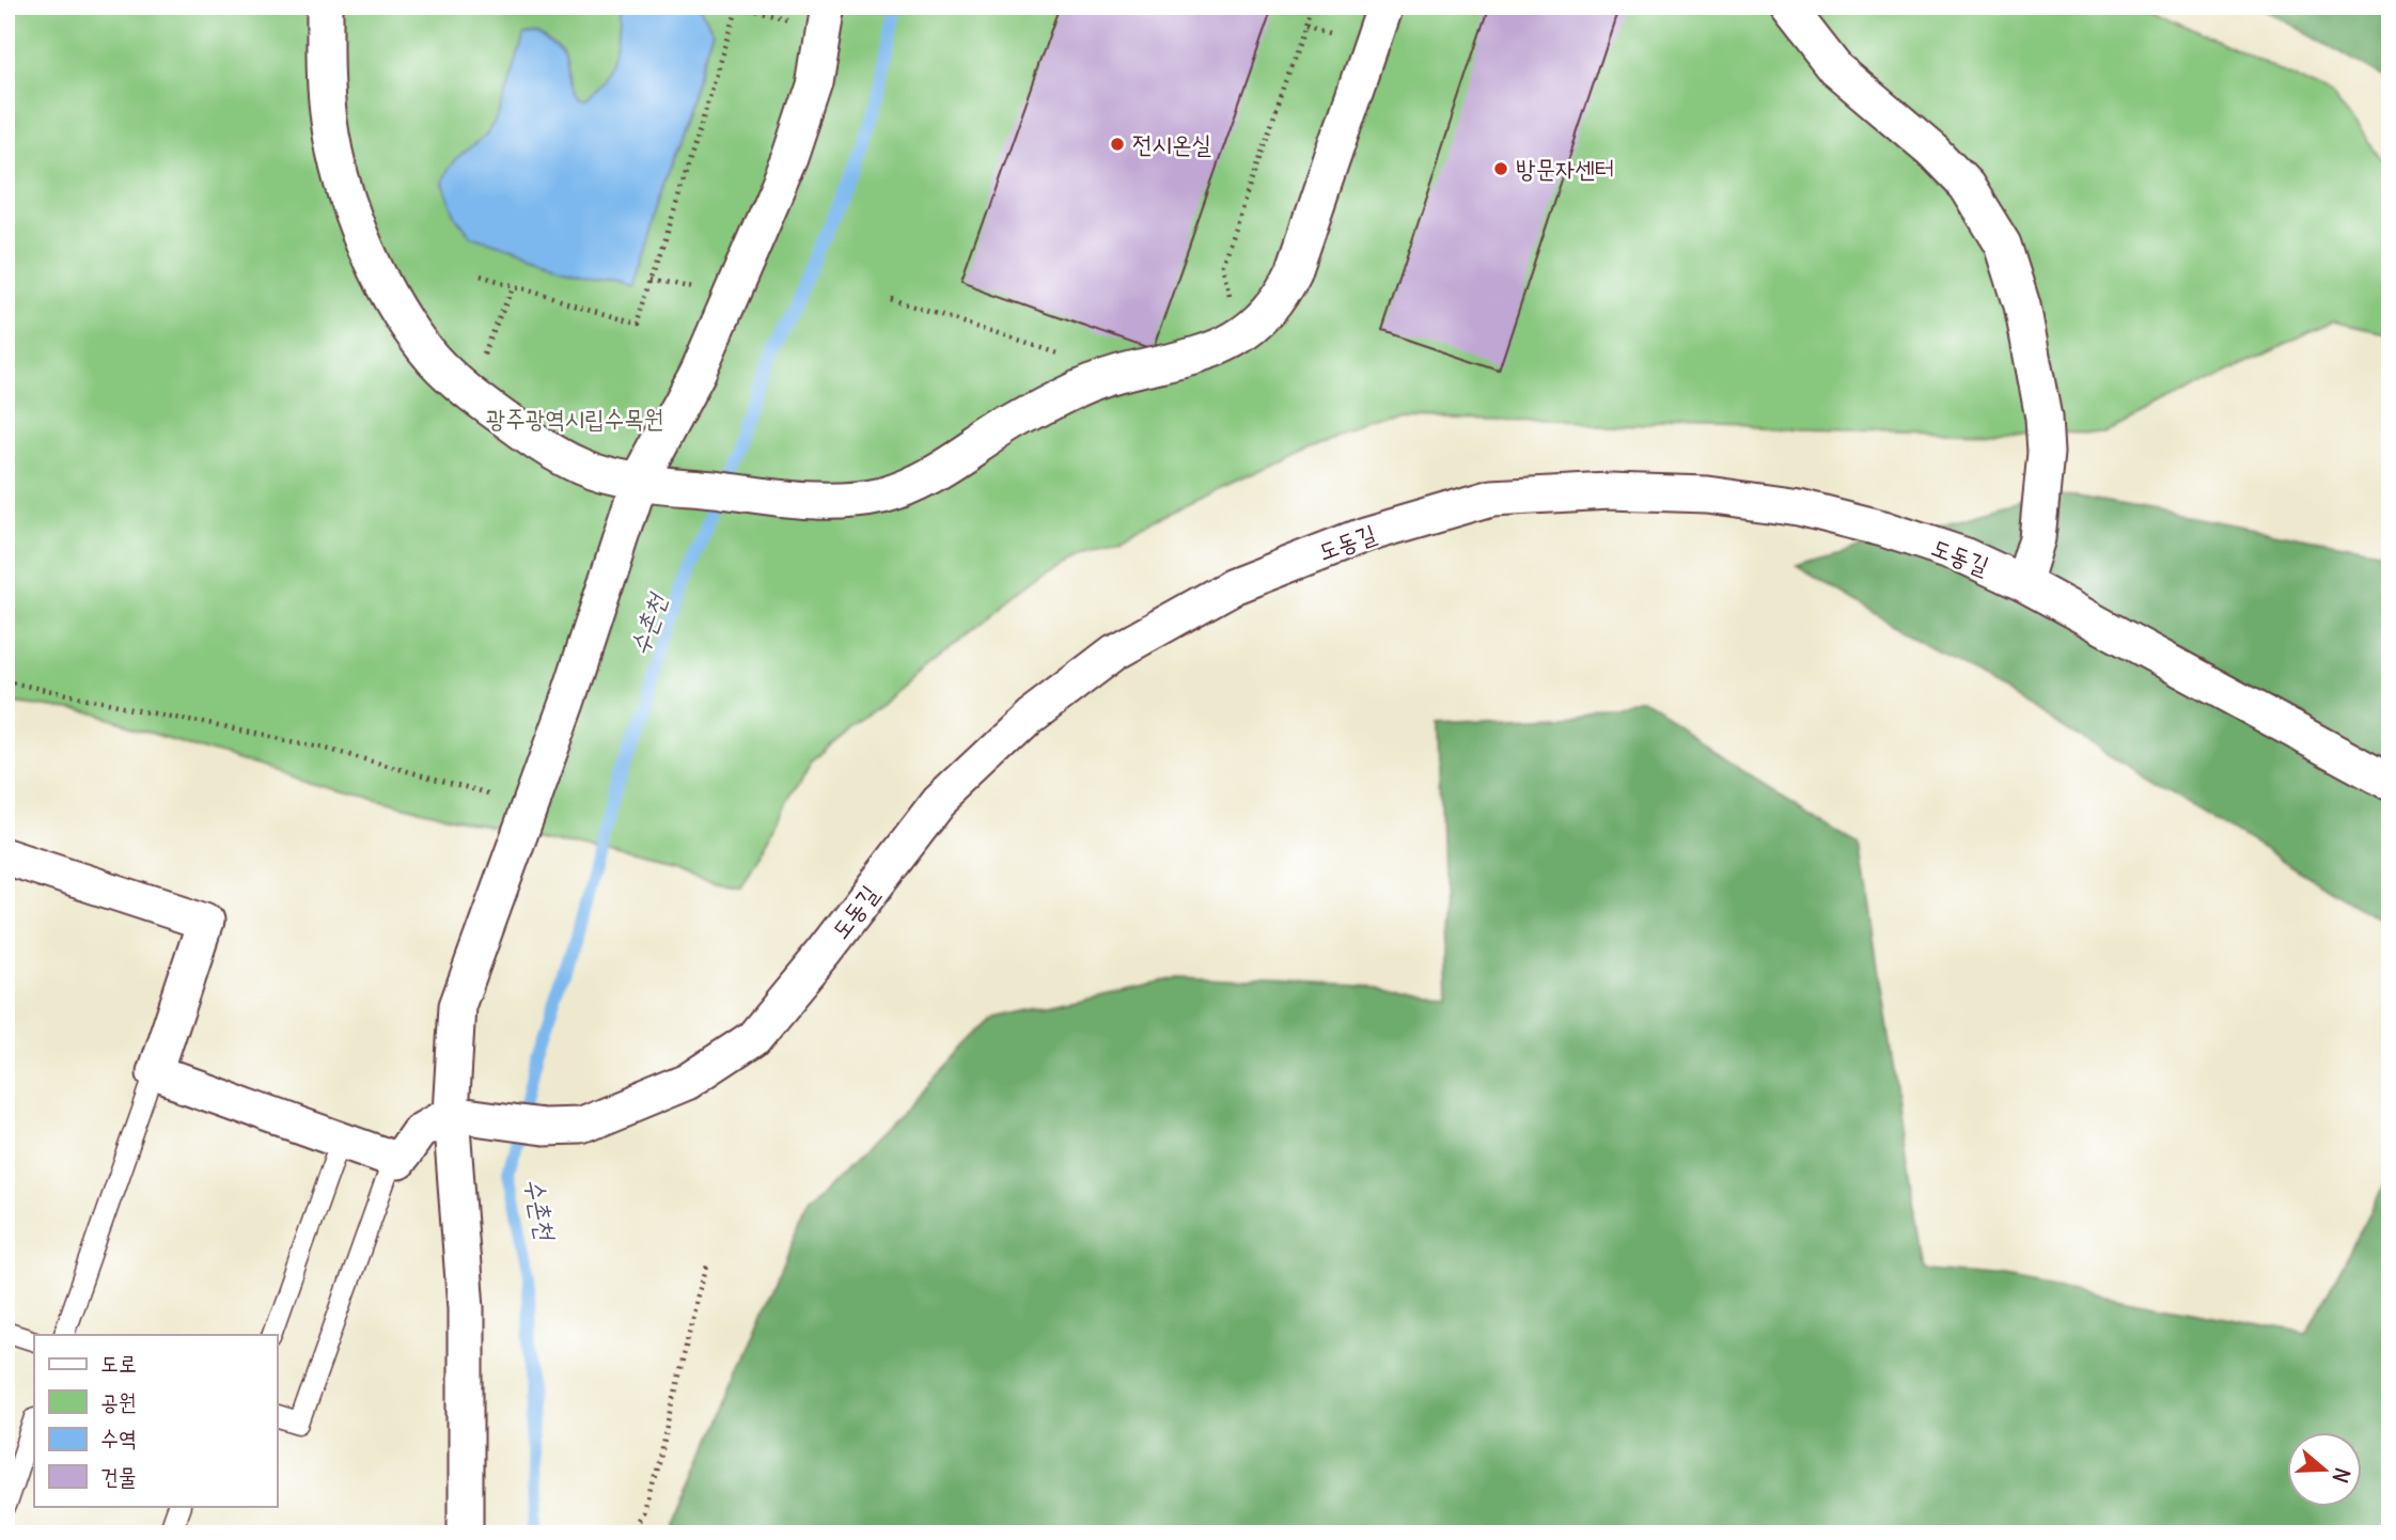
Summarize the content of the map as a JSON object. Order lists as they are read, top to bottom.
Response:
{
  "streets": {
    "street": ["도동길"]
  },
  "water": ["수촌천"],
  "parks": ["광주광역시립수목원"],
  "places": ["전시온실", "방문자센터"],
  "legend": [
    "도로",
    "공원",
    "수역",
    "건물"
  ],
  "north": "right"
}
